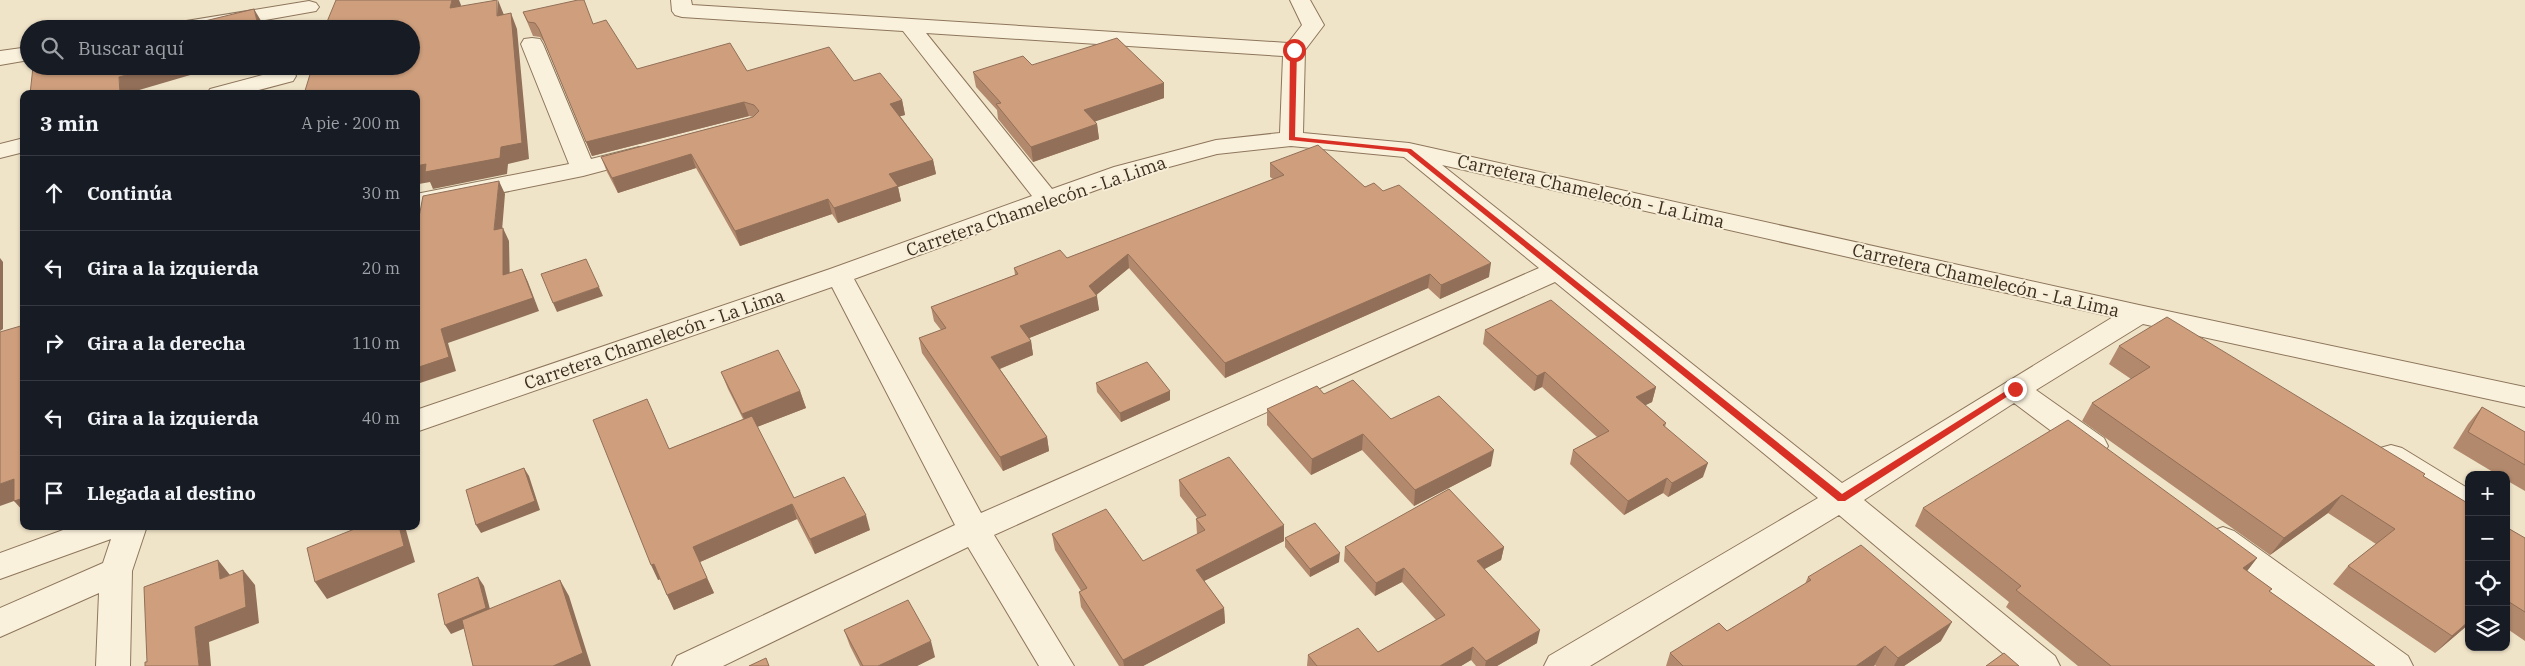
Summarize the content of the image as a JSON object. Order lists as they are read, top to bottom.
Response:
{
  "streets": {
    "street": ["Carretera Chamelecón - La Lima"]
  },
  "page": {
    "search": "Buscar aquí",
    "heading": ["3 min", "A pie · 200 m"],
    "list": [
      ["Continúa", "30 m"],
      ["Gira a la izquierda", "20 m"],
      ["Gira a la derecha", "110 m"],
      ["Gira a la izquierda", "40 m"],
      "Llegada al destino"
    ],
    "map_buttons": ["+", "−"]
  }
}
